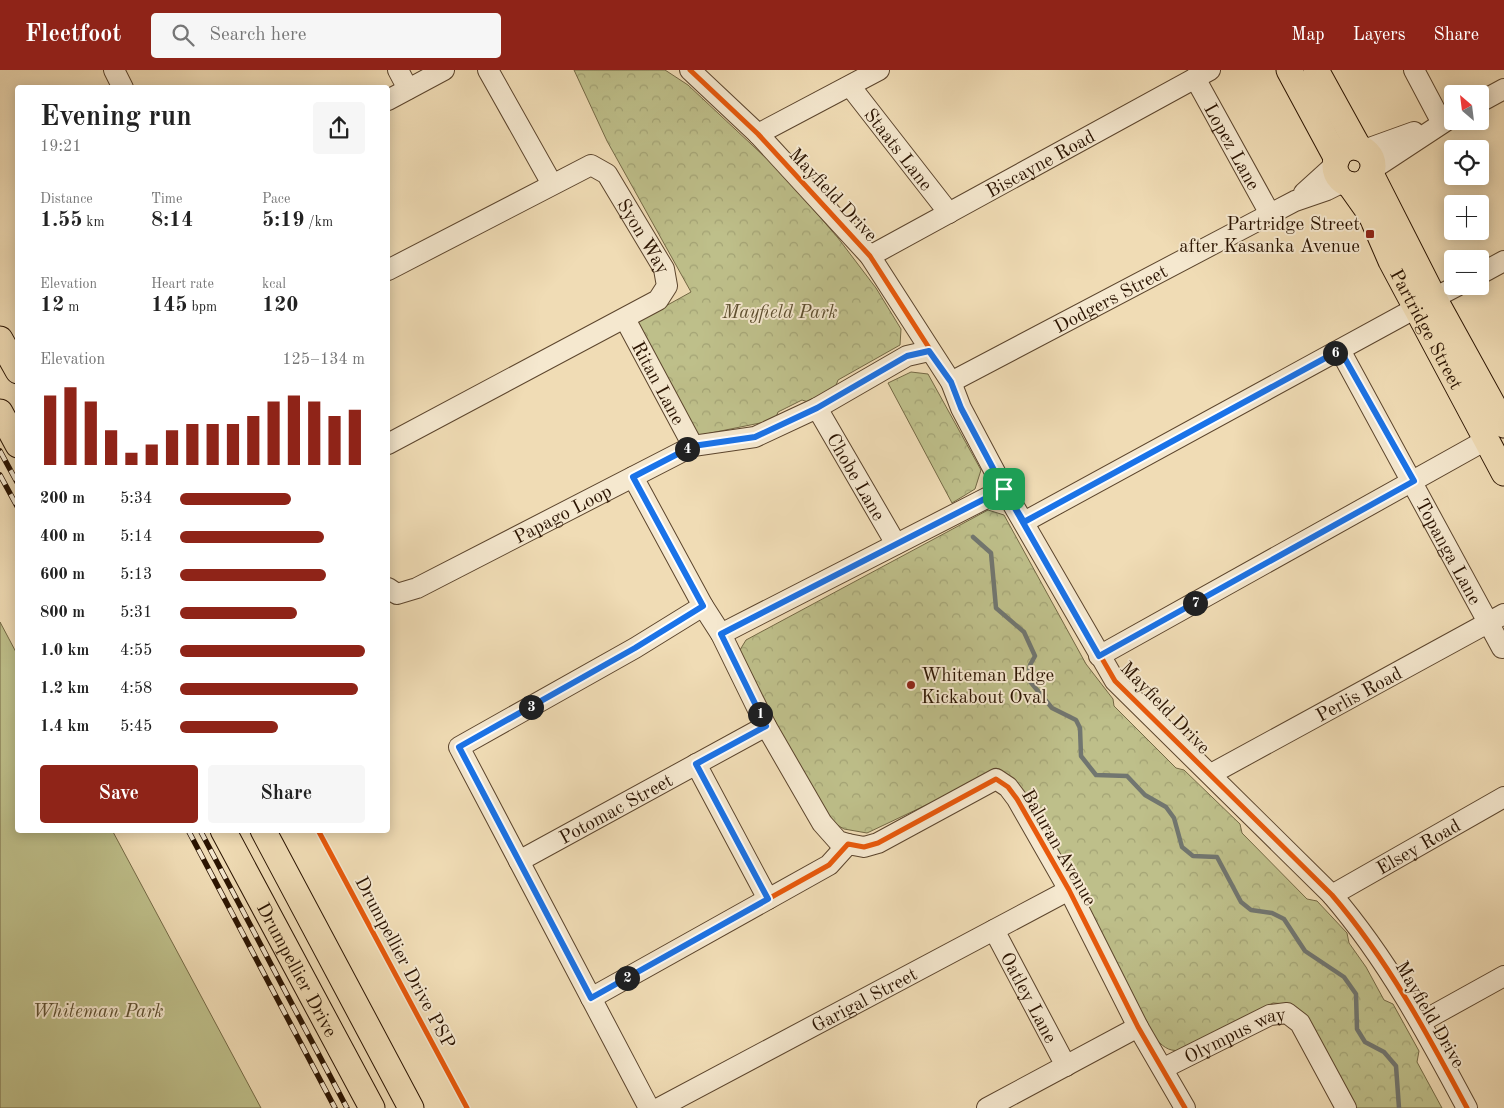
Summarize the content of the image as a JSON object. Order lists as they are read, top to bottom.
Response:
{
  "streets": {
    "main road": ["Partridge Street", "Drumpellier Drive"],
    "street": [
      "Lopez Lane",
      "Staats Lane",
      "Biscayne Road",
      "Mayfield Drive",
      "Syon Way",
      "Dodgers Street",
      "Ritan Lane",
      "Chobe Lane",
      "Papago Loop",
      "Topanga Lane",
      "Perlis Road",
      "Potomac Street",
      "Elsey Road",
      "Baluran Avenue",
      "Oatley Lane",
      "Garigal Street",
      "Olympus way"
    ],
    "cycle path": ["Drumpellier Drive PSP"]
  },
  "crossings": [
    ["Lopez Lane", "Biscayne Road"],
    ["Lopez Lane", "Dodgers Street"],
    ["Staats Lane", "Biscayne Road"],
    ["Biscayne Road", "Mayfield Drive"],
    ["Mayfield Drive", "Dodgers Street"],
    ["Mayfield Drive", "Papago Loop"],
    ["Mayfield Drive", "Perlis Road"],
    ["Mayfield Drive", "Elsey Road"],
    ["Syon Way", "Ritan Lane"],
    ["Dodgers Street", "Partridge Street"],
    ["Ritan Lane", "Papago Loop"],
    ["Chobe Lane", "Papago Loop"],
    ["Topanga Lane", "Perlis Road"],
    ["Baluran Avenue", "Garigal Street"],
    ["Baluran Avenue", "Olympus way"],
    ["Oatley Lane", "Garigal Street"]
  ],
  "parks": ["Mayfield Park", "Whiteman Park"],
  "places": {
    "transit": ["Partridge Street after Kasanka Avenue"],
    "other": ["Whiteman Edge Kickabout Oval"]
  },
  "north": "top left",
  "page": {
    "header": "Fleetfoot",
    "search": "Search here",
    "nav": ["Map", "Layers", "Share"],
    "map_buttons": ["+", "−"],
    "heading": ["Evening run", "19:21"],
    "stats": [
      ["Distance", "1.55 km"],
      ["Time", "8:14"],
      ["Pace", "5:19 /km"],
      ["Elevation", "12 m"],
      ["Heart rate", "145 bpm"],
      ["kcal", "120"]
    ],
    "chart": ["Elevation", "125–134 m"],
    "pins": [
      "6",
      "4",
      "7",
      "3",
      "1",
      "2"
    ],
    "list": [
      {
        "name": "200 m",
        "note": "5:34"
      },
      {
        "name": "400 m",
        "note": "5:14"
      },
      {
        "name": "600 m",
        "note": "5:13"
      },
      {
        "name": "800 m",
        "note": "5:31"
      },
      {
        "name": "1.0 km",
        "note": "4:55"
      },
      {
        "name": "1.2 km",
        "note": "4:58"
      },
      {
        "name": "1.4 km",
        "note": "5:45"
      }
    ],
    "buttons": ["Save", "Share"]
  }
}
